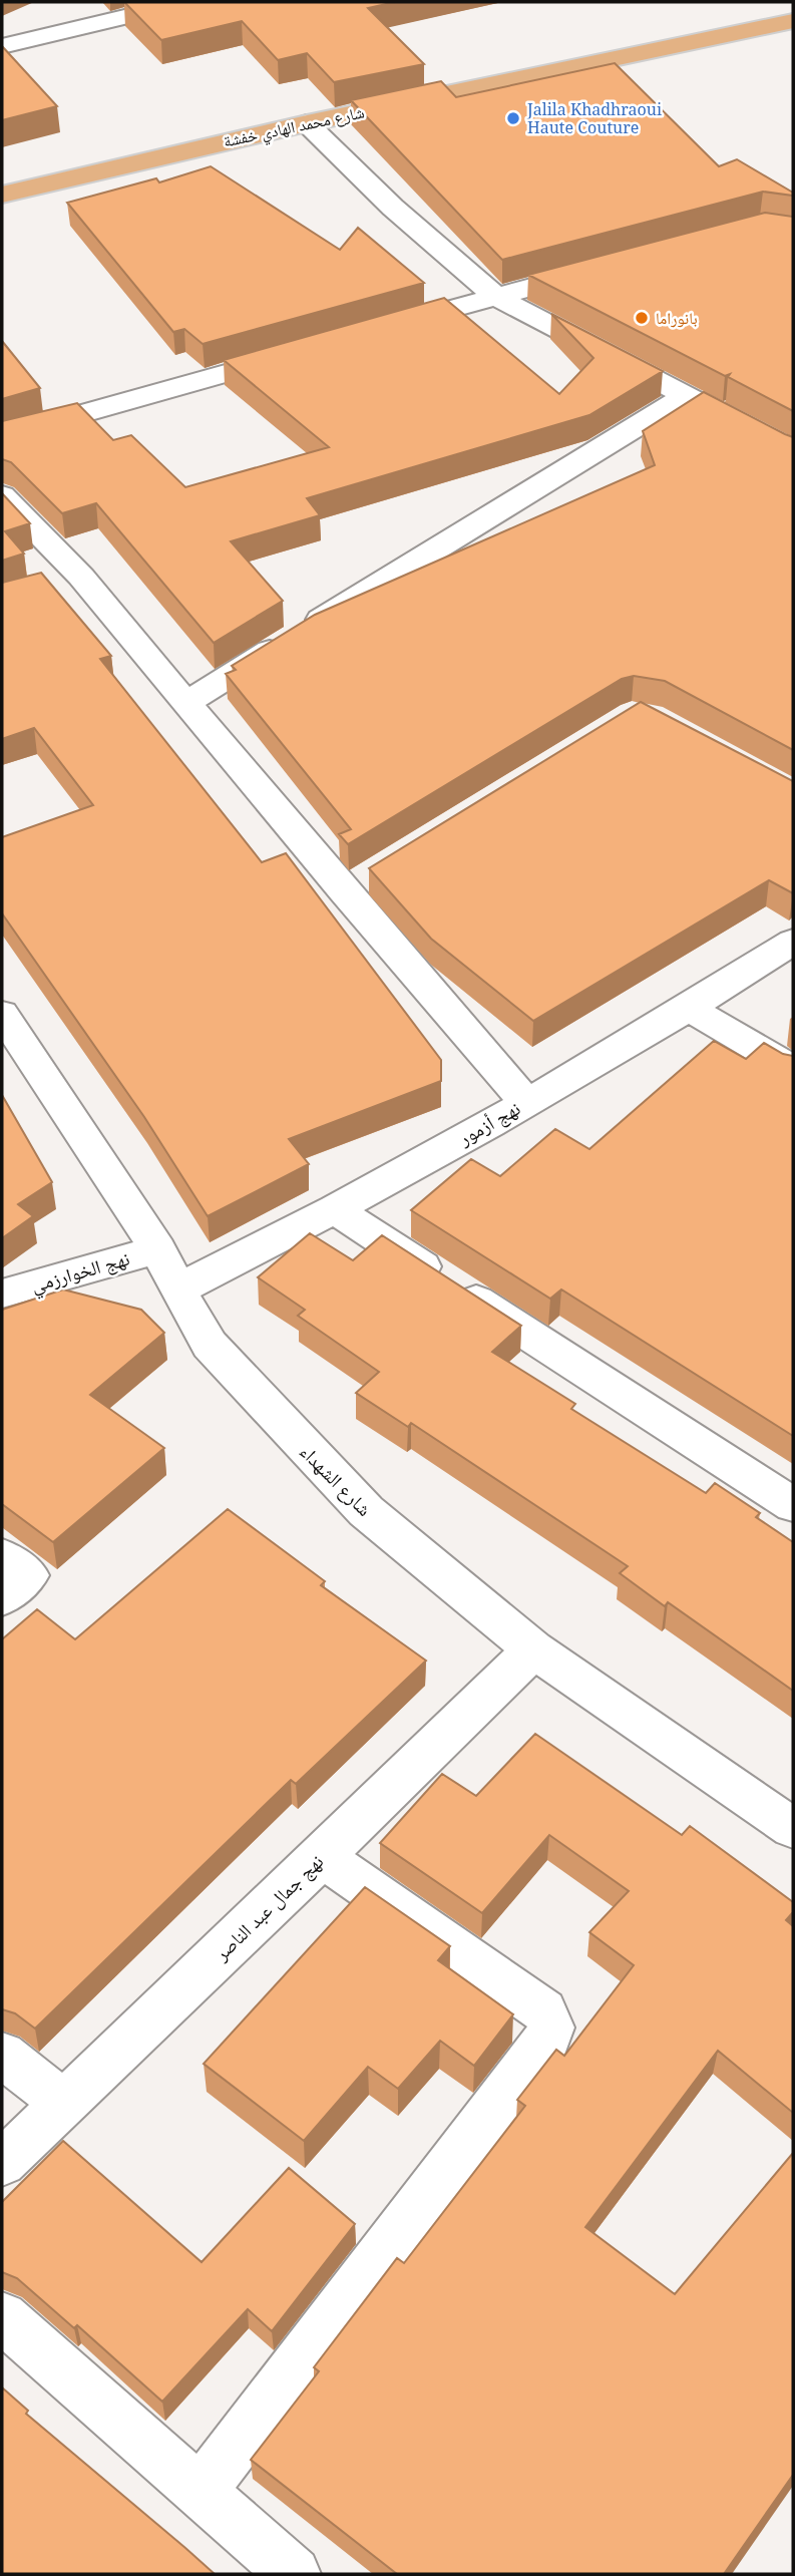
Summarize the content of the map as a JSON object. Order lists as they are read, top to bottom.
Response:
{
  "streets": {
    "main road": ["شارع محمد الهادي خفشة"],
    "street": [
      "نهج أزمور",
      "نهج الخوارزمي",
      "شارع الشهداء",
      "نهج جمال عبد الناصر"
    ]
  },
  "crossings": [
    ["نهج أزمور", "شارع الشهداء"],
    ["نهج الخوارزمي", "شارع الشهداء"],
    ["شارع الشهداء", "نهج جمال عبد الناصر"]
  ],
  "places": ["Jalila Khadhraoui Haute Couture", "بانوراما"]
}
